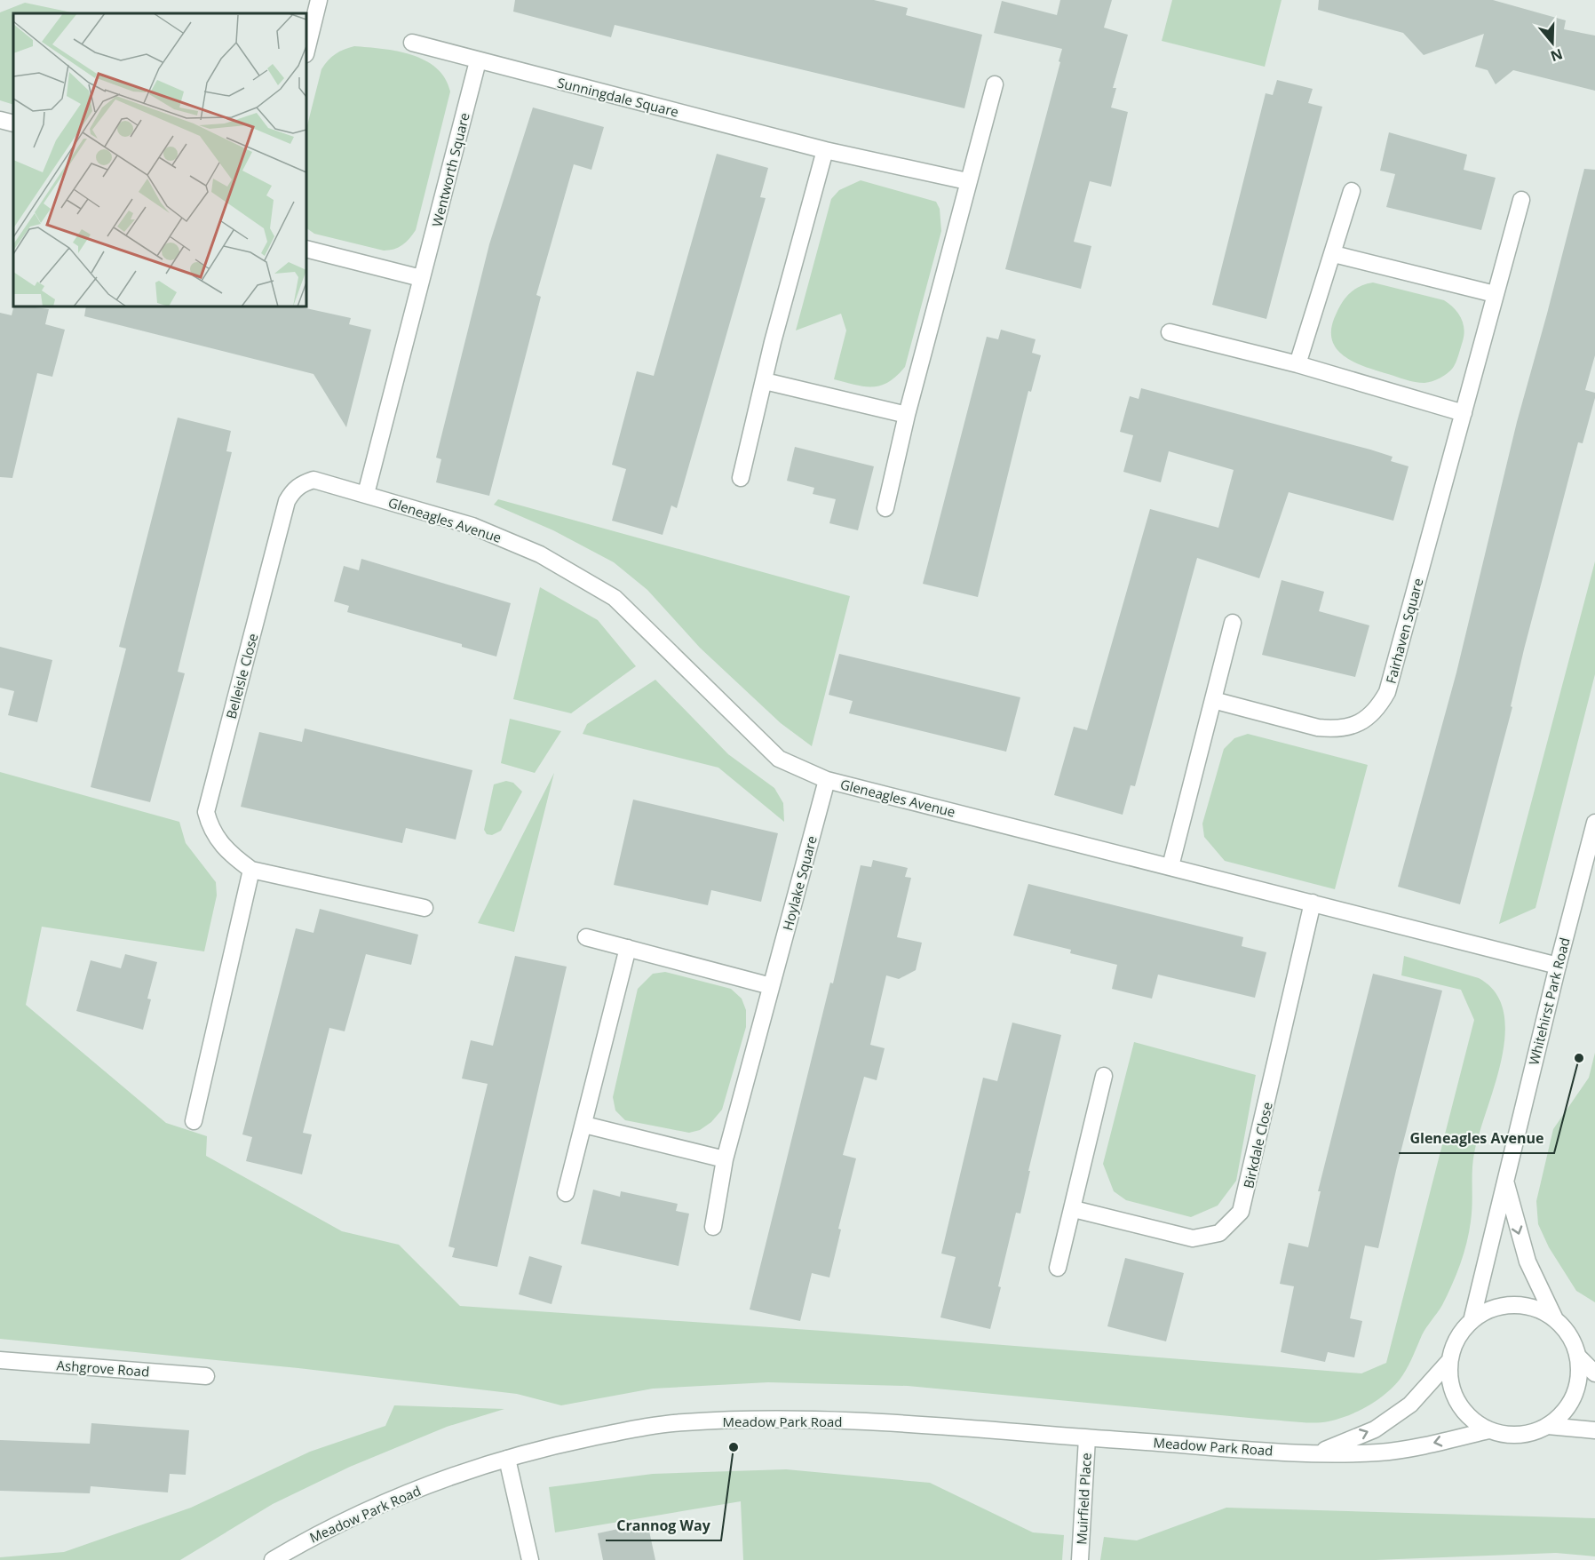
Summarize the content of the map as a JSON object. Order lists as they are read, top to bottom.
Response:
{
  "streets": {
    "street": [
      "Sunningdale Square",
      "Wentworth Square",
      "Gleneagles Avenue",
      "Fairhaven Square",
      "Belleisle Close",
      "Hoylake Square",
      "Whitehirst Park Road",
      "Birkdale Close",
      "Ashgrove Road",
      "Meadow Park Road",
      "Muirfield Place"
    ]
  },
  "crossings": [
    ["Sunningdale Square", "Wentworth Square"],
    ["Wentworth Square", "Gleneagles Avenue"],
    ["Gleneagles Avenue", "Belleisle Close"],
    ["Gleneagles Avenue", "Hoylake Square"],
    ["Gleneagles Avenue", "Whitehirst Park Road"],
    ["Gleneagles Avenue", "Birkdale Close"],
    ["Whitehirst Park Road", "Meadow Park Road"],
    ["Meadow Park Road", "Muirfield Place"]
  ],
  "places": ["Gleneagles Avenue", "Crannog Way"],
  "north": "bottom"
}
